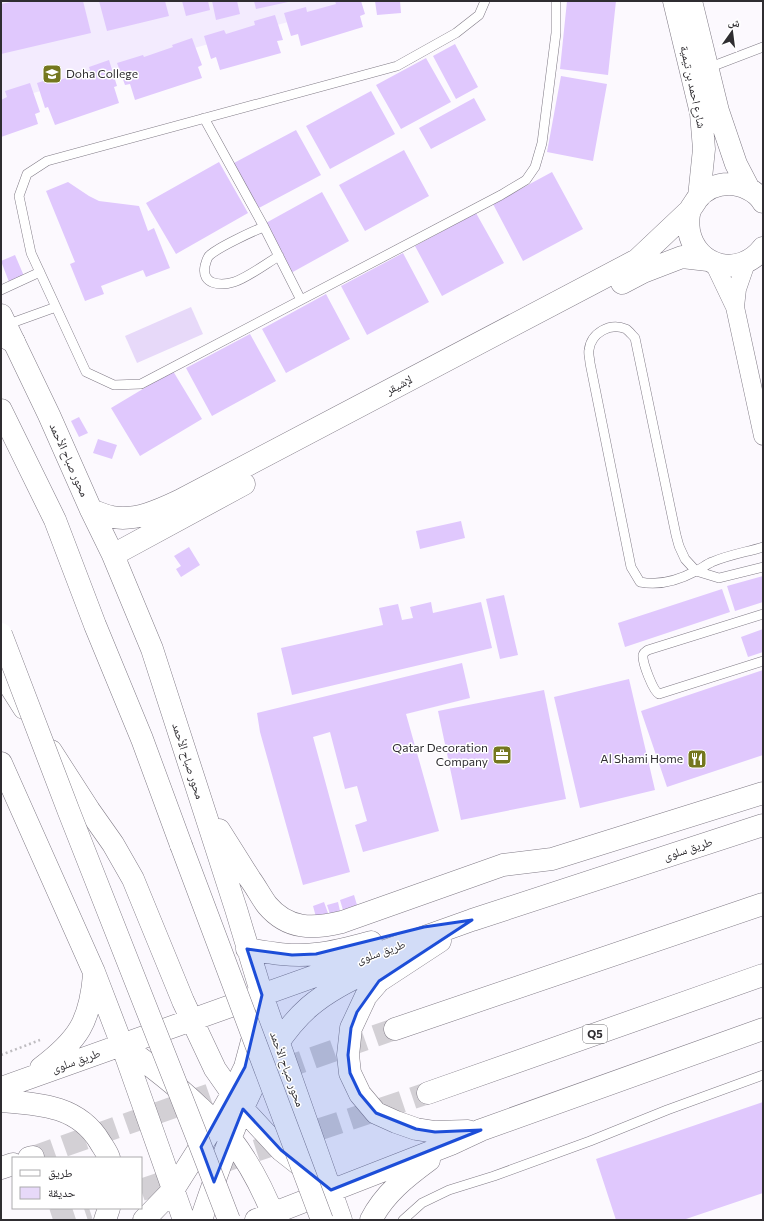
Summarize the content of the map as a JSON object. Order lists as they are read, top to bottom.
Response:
{
  "streets": {
    "main road": [
      "شارع احمد بن تيمية",
      "لإشيقر",
      "محور صباح الأحمد",
      "طريق سلوى",
      "Q5"
    ]
  },
  "crossings": [
    ["شارع احمد بن تيمية", "لإشيقر"],
    ["لإشيقر", "محور صباح الأحمد"],
    ["محور صباح الأحمد", "طريق سلوى"]
  ],
  "places": {
    "school or university": ["Doha College"],
    "office": ["Qatar Decoration Company"],
    "restaurant": ["Al Shami Home"]
  },
  "legend": ["طريق", "حديقة"],
  "north": "top"
}
